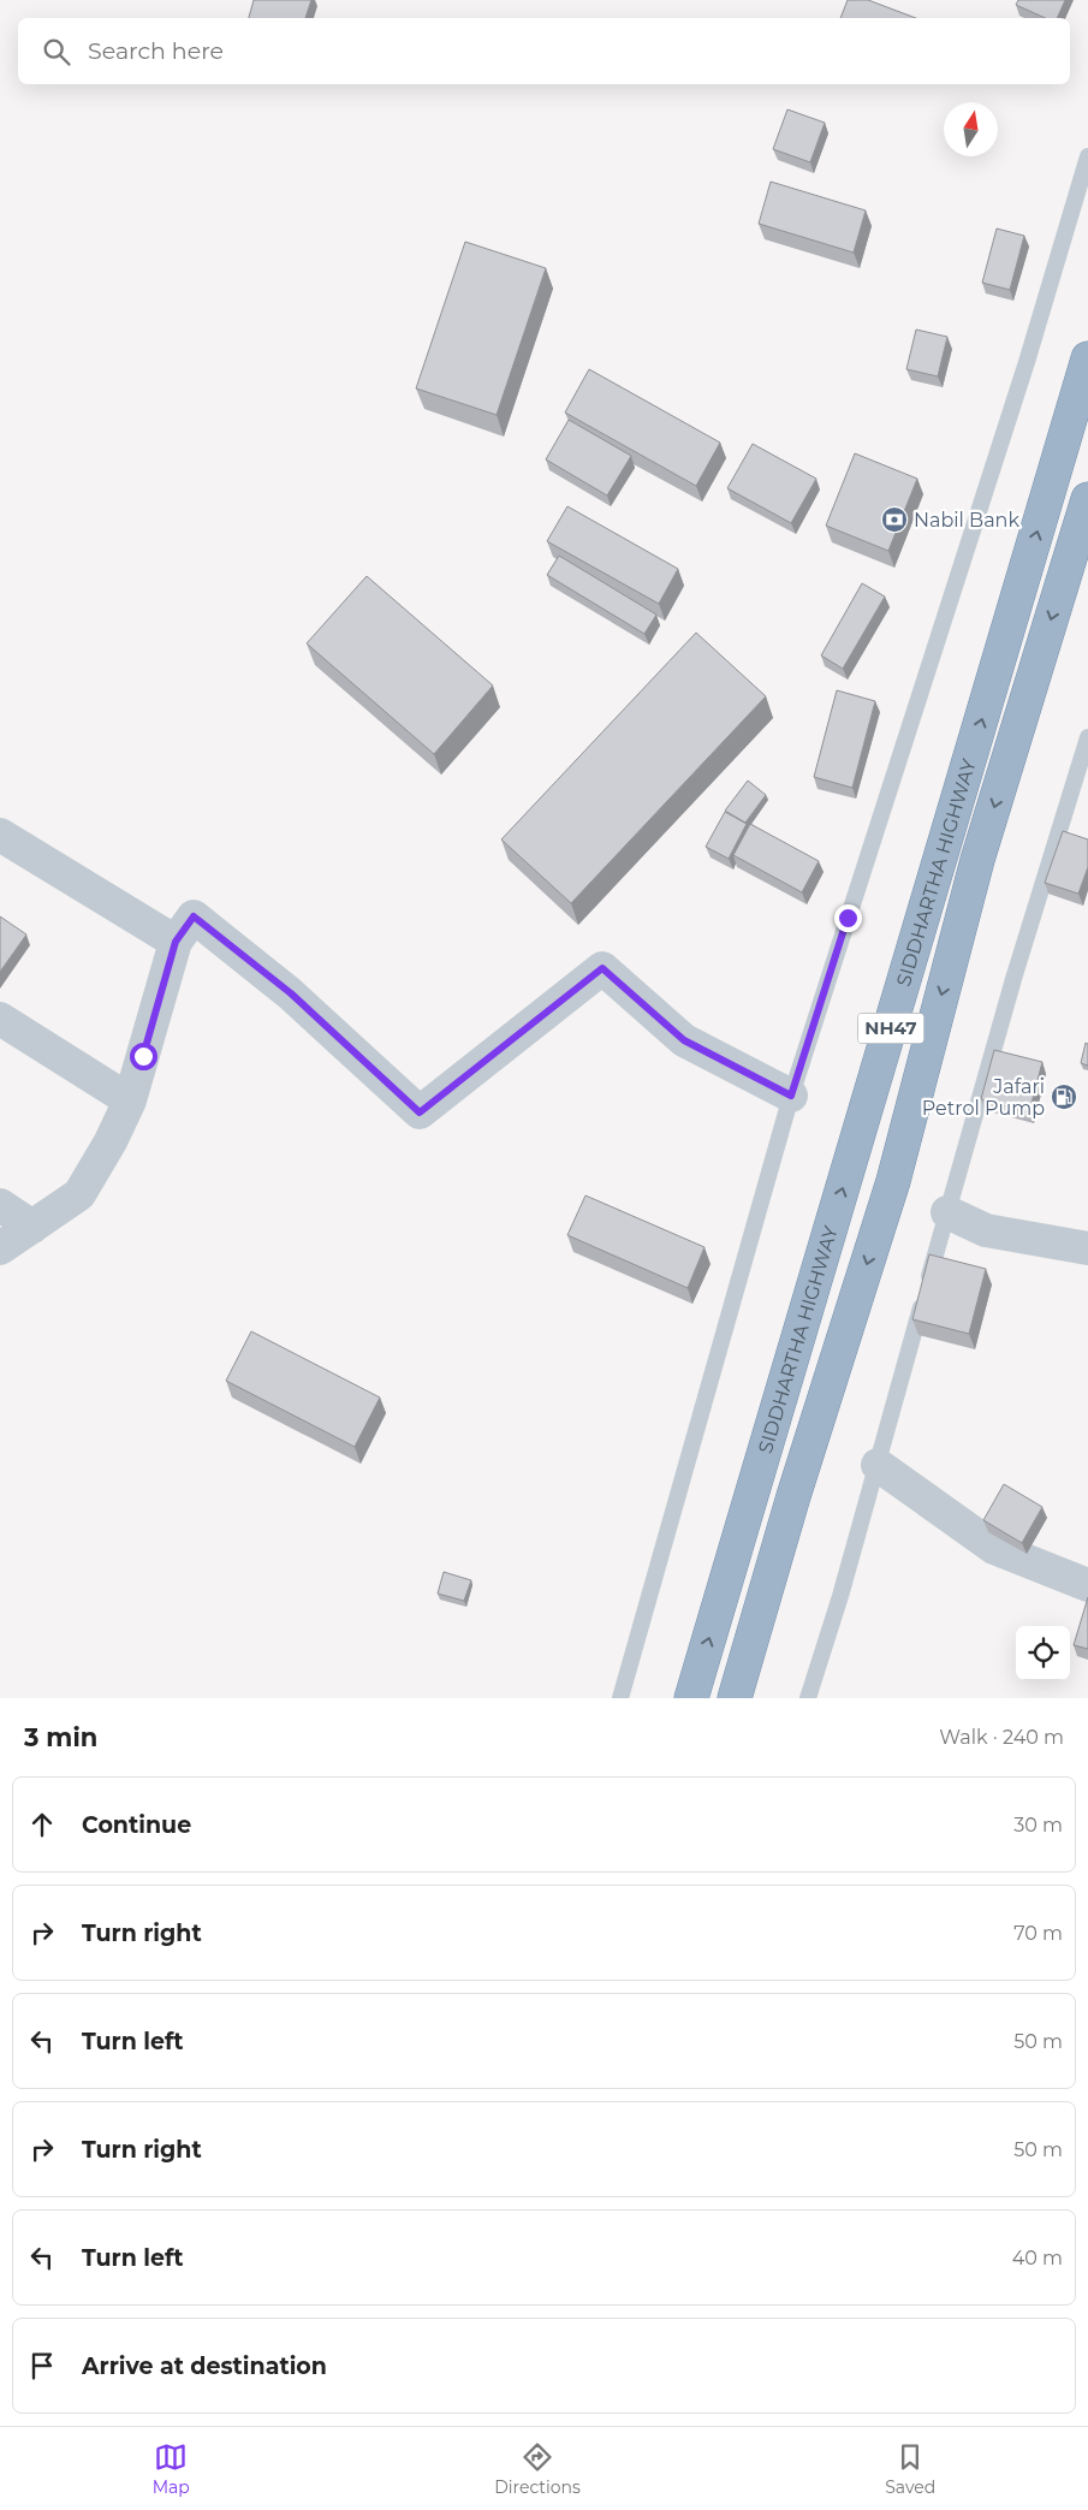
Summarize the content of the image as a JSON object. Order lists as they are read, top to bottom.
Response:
{
  "streets": {
    "highway": ["SIDDHARTHA HIGHWAY", "NH47"]
  },
  "places": {
    "bank": ["Nabil Bank"],
    "fuel station": ["Jafari Petrol Pump"]
  },
  "north": "top",
  "page": {
    "search": "Search here",
    "heading": ["3 min", "Walk · 240 m"],
    "list": [
      ["Continue", "30 m"],
      ["Turn right", "70 m"],
      ["Turn left", "50 m"],
      ["Turn right", "50 m"],
      ["Turn left", "40 m"],
      "Arrive at destination"
    ],
    "nav": ["Map", "Directions", "Saved"]
  }
}
